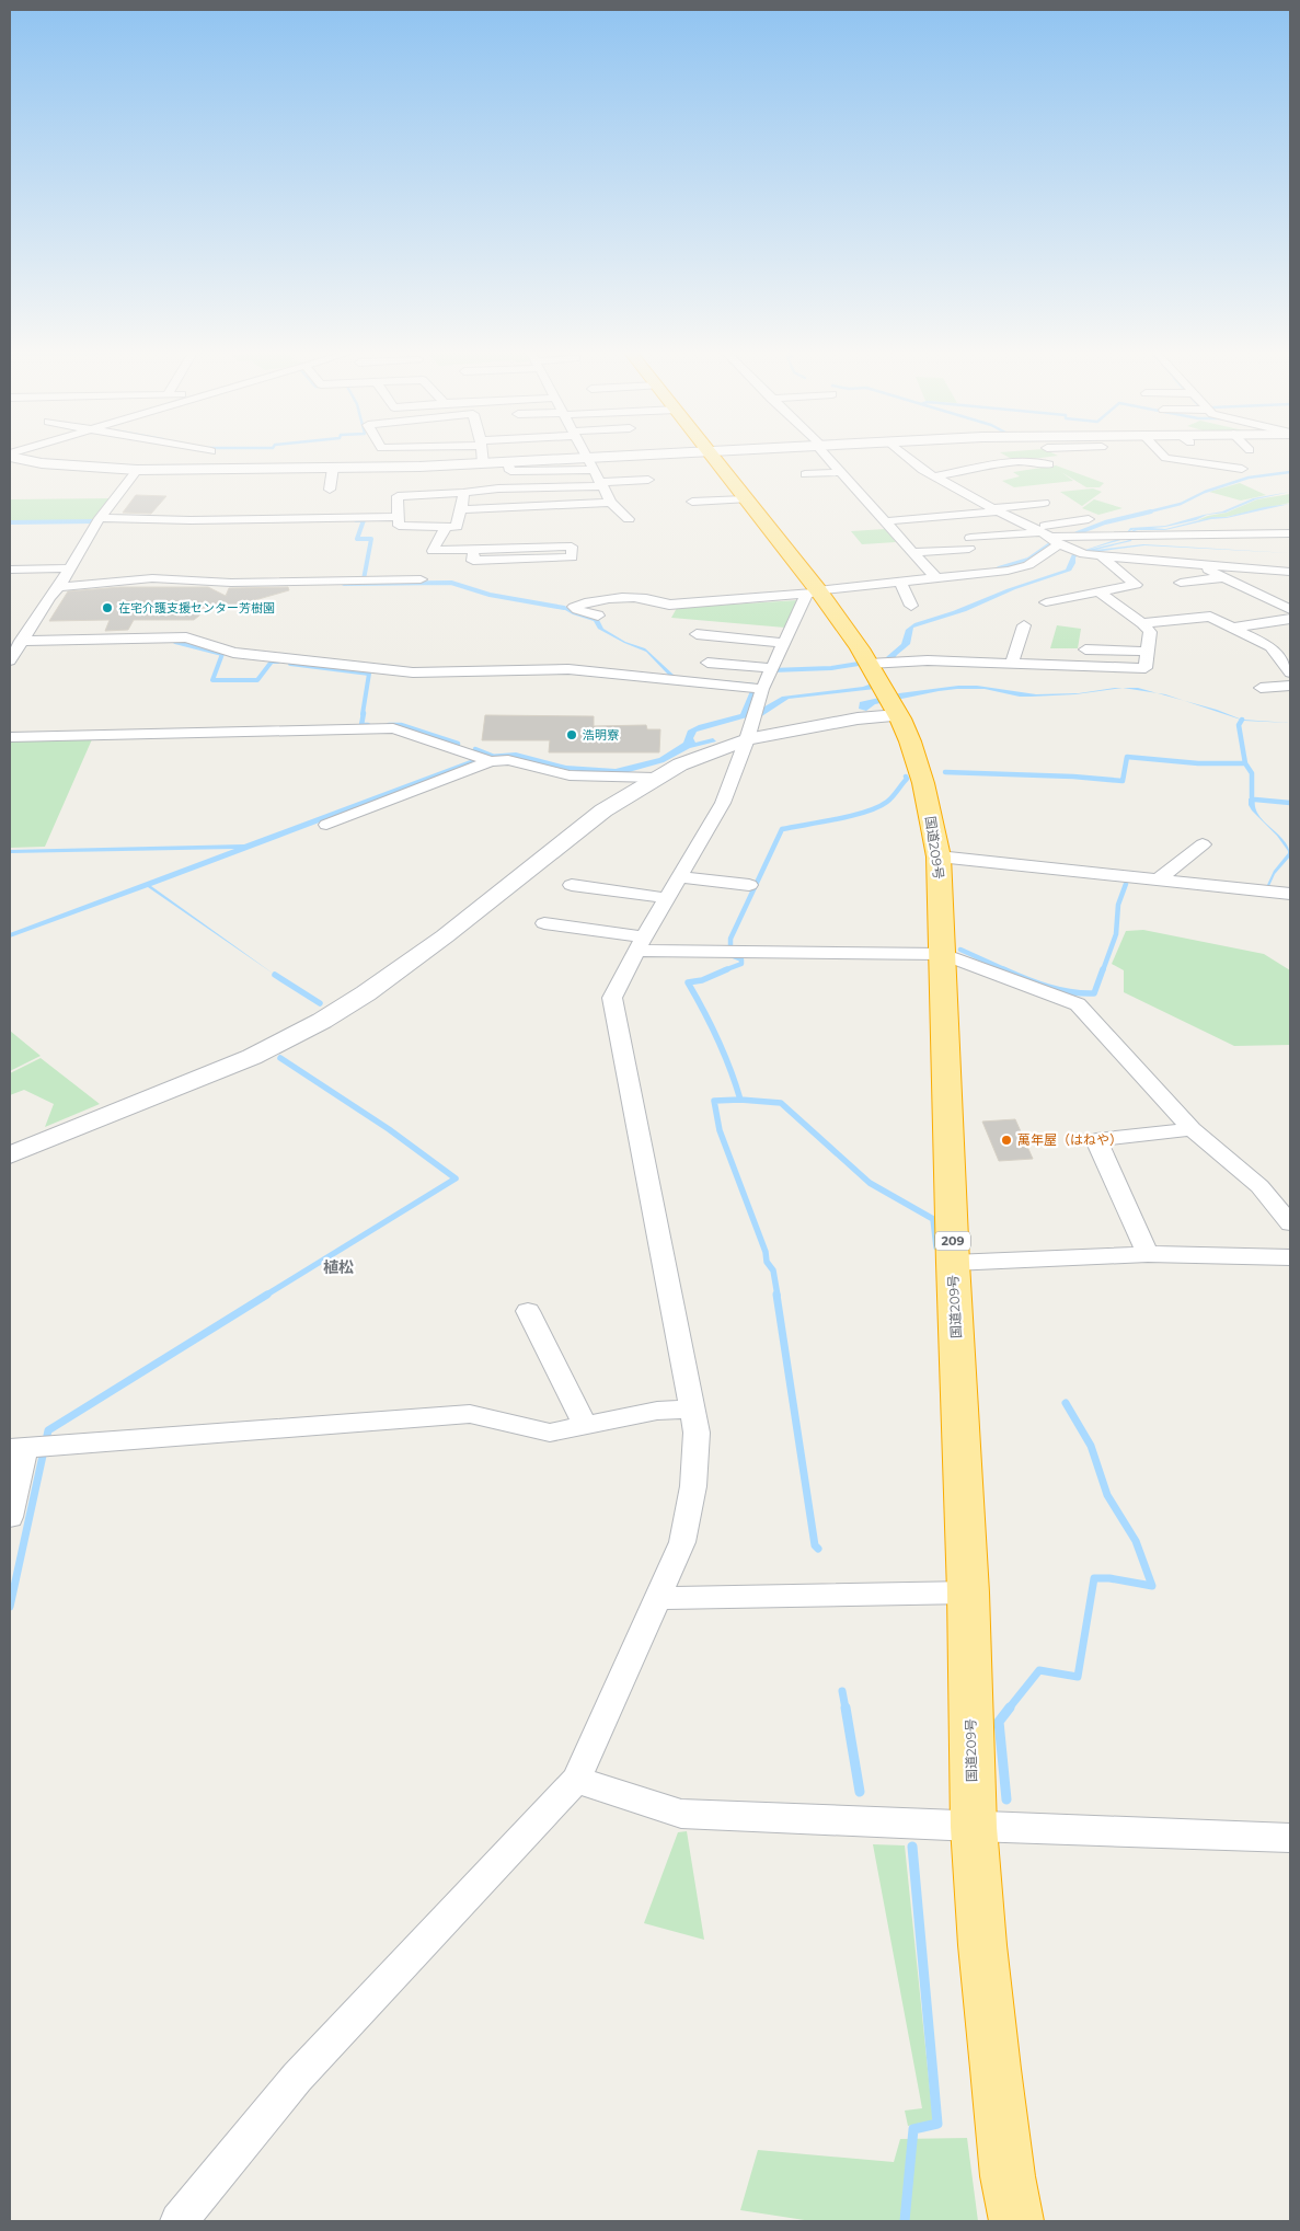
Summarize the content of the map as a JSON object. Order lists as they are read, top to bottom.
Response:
{
  "streets": {
    "highway": ["国道209号", "209"]
  },
  "districts": ["植松"],
  "places": ["在宅介護支援センター芳樹園", "浩明寮", "萬年屋（はねや）"]
}
